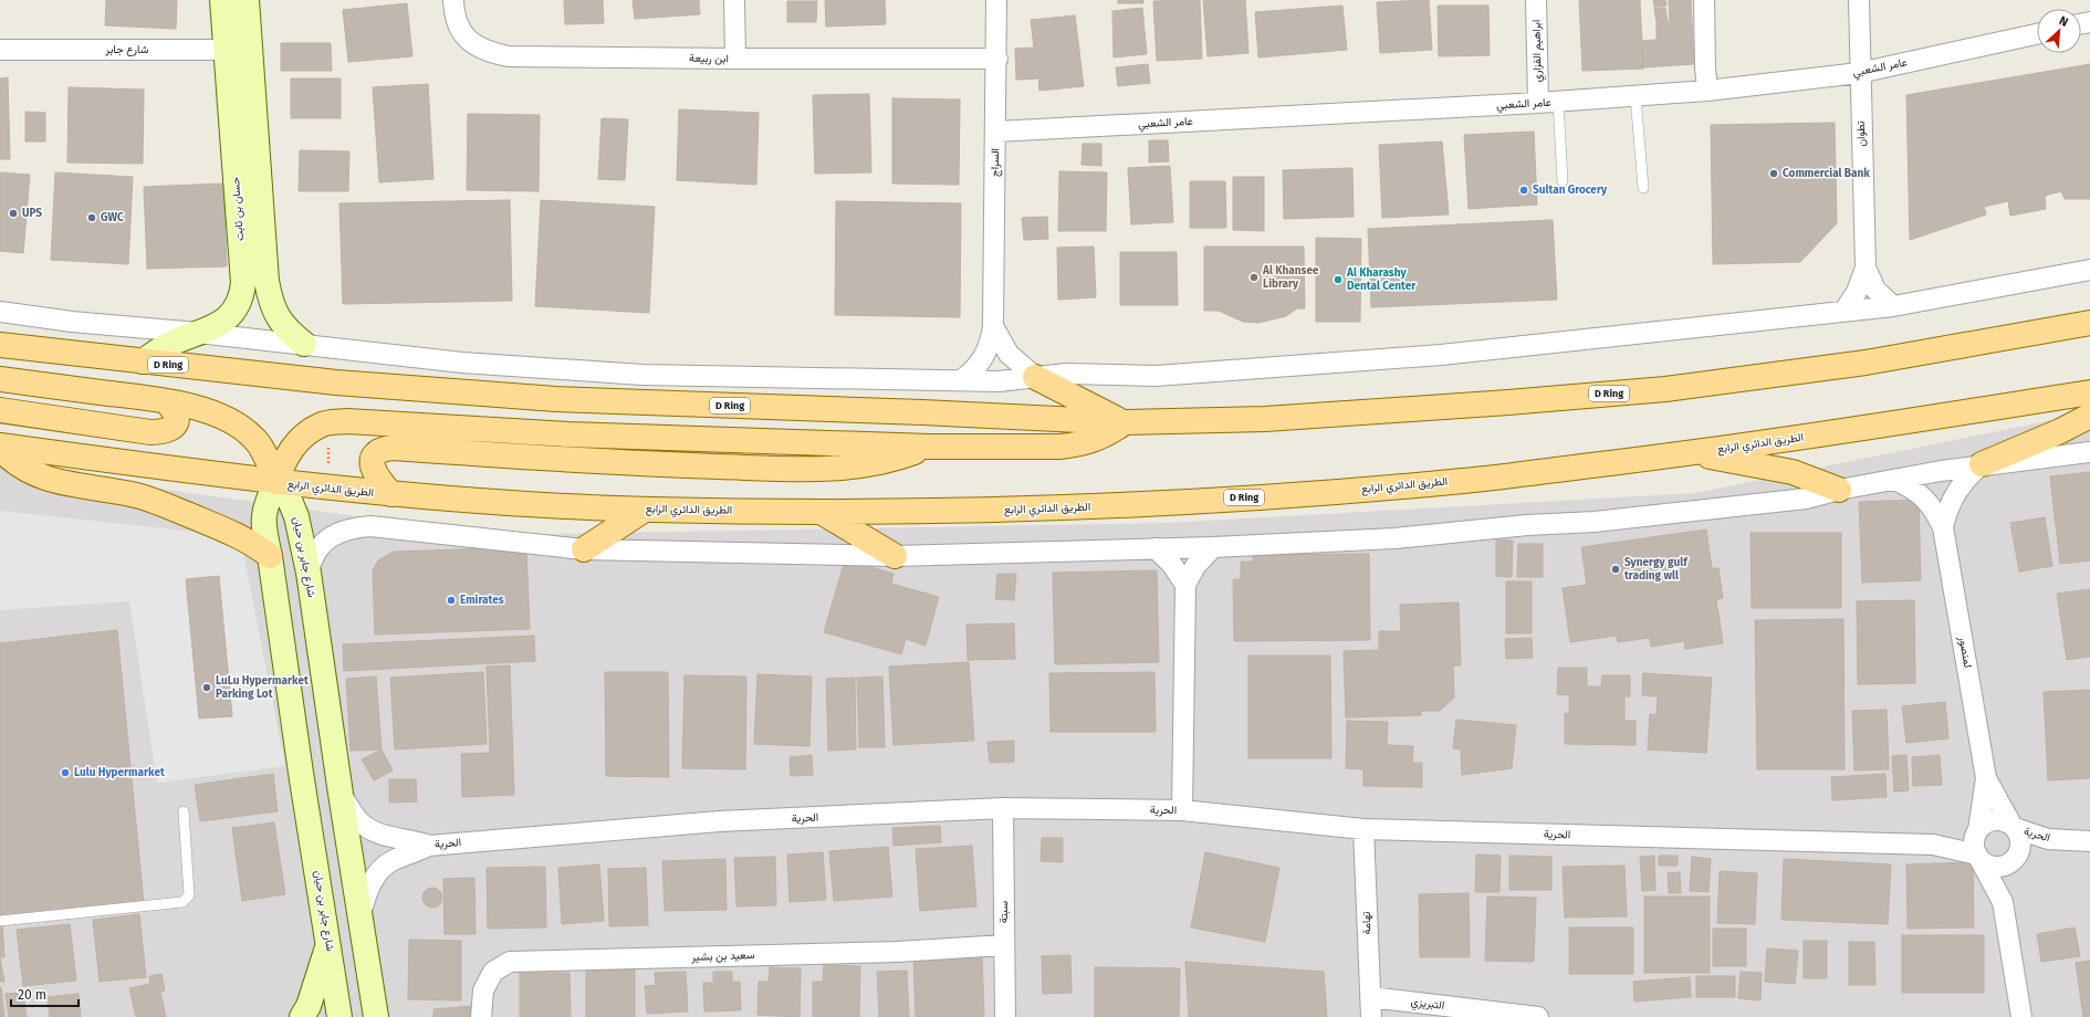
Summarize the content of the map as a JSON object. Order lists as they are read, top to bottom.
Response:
{
  "streets": {
    "main road": ["D Ring", "الطريق الدائري الرابع"],
    "street": [
      "شارع جابر",
      "ابراهيم الفزاري",
      "ابن ربيعة",
      "عامر الشعبي",
      "تطوان",
      "السراج",
      "حسان بن ثابت",
      "شارع جابر بن حيان",
      "لمنصور",
      "الحرية",
      "سبتة",
      "تهامة",
      "سعيد بن بشير",
      "التبريزي"
    ]
  },
  "crossings": [
    ["شارع جابر", "حسان بن ثابت"],
    ["ابراهيم الفزاري", "عامر الشعبي"],
    ["ابن ربيعة", "السراج"],
    ["عامر الشعبي", "تطوان"],
    ["عامر الشعبي", "السراج"],
    ["حسان بن ثابت", "D Ring"],
    ["الطريق الدائري الرابع", "شارع جابر بن حيان"],
    ["شارع جابر بن حيان", "الحرية"],
    ["لمنصور", "الحرية"],
    ["الحرية", "سبتة"],
    ["الحرية", "تهامة"],
    ["سبتة", "سعيد بن بشير"],
    ["تهامة", "التبريزي"]
  ],
  "places": [
    "Commercial Bank",
    "Sultan Grocery",
    "UPS",
    "GWC",
    "Al Khansee Library",
    "Al Kharashy Dental Center",
    "Synergy gulf trading wll",
    "Emirates",
    "LuLu Hypermarket Parking Lot",
    "Lulu Hypermarket"
  ],
  "scale_bar": "20 m",
  "north": "top right"
}
